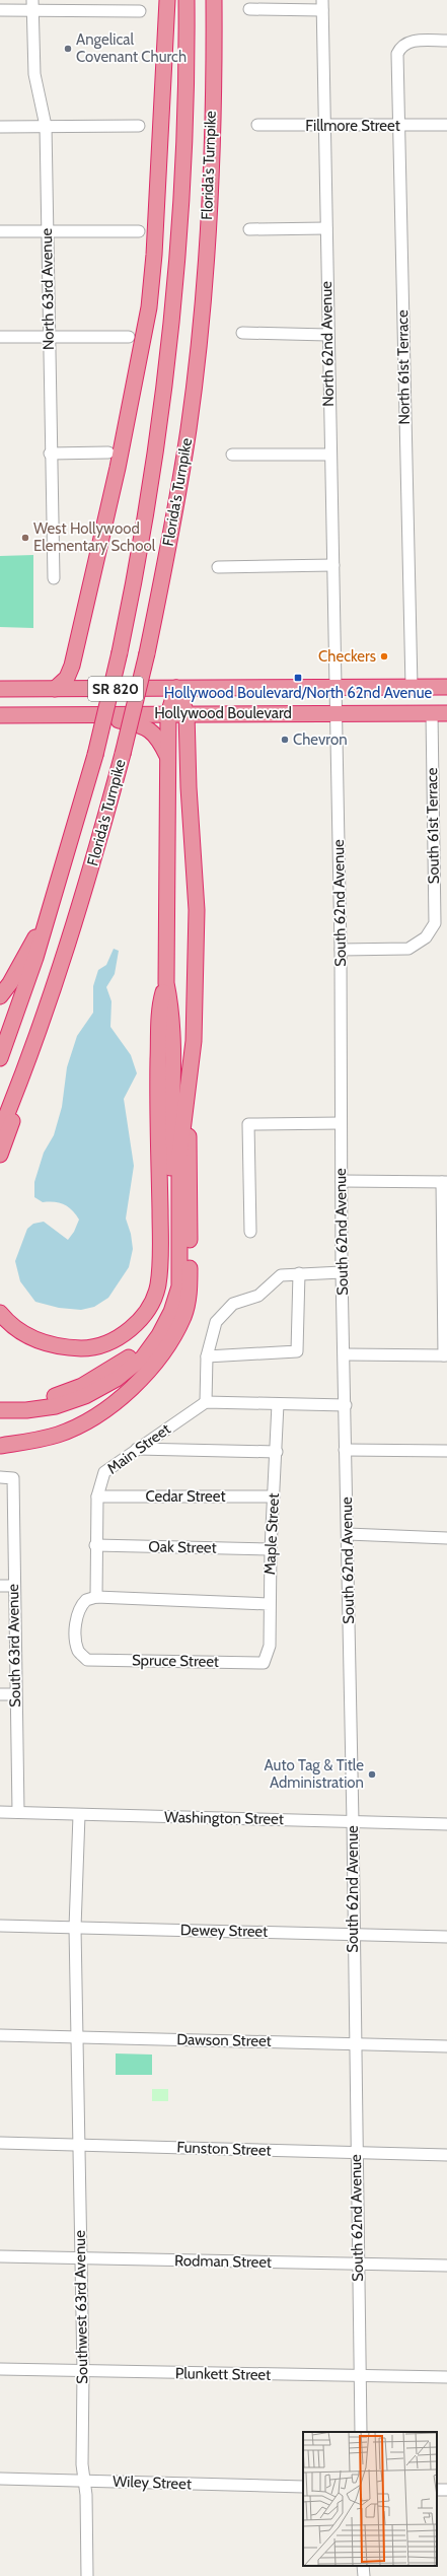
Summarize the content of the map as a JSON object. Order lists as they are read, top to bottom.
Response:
{
  "streets": {
    "highway": ["Florida's Turnpike", "SR 820", "Hollywood Boulevard"],
    "street": [
      "Fillmore Street",
      "North 63rd Avenue",
      "North 62nd Avenue",
      "North 61st Terrace",
      "South 61st Terrace",
      "South 62nd Avenue",
      "Main Street",
      "Cedar Street",
      "Maple Street",
      "Oak Street",
      "South 63rd Avenue",
      "Spruce Street",
      "Washington Street",
      "Dewey Street",
      "Dawson Street",
      "Funston Street",
      "Rodman Street",
      "Southwest 63rd Avenue",
      "Plunkett Street",
      "Wiley Street"
    ]
  },
  "crossings": [
    ["Fillmore Street", "North 62nd Avenue"],
    ["Fillmore Street", "North 61st Terrace"],
    ["North 62nd Avenue", "Hollywood Boulevard"],
    ["North 62nd Avenue", "South 62nd Avenue"],
    ["North 61st Terrace", "Hollywood Boulevard"],
    ["Hollywood Boulevard", "South 61st Terrace"],
    ["Hollywood Boulevard", "South 62nd Avenue"],
    ["South 61st Terrace", "South 62nd Avenue"],
    ["South 62nd Avenue", "Washington Street"],
    ["South 62nd Avenue", "Dewey Street"],
    ["South 62nd Avenue", "Dawson Street"],
    ["South 62nd Avenue", "Funston Street"],
    ["South 62nd Avenue", "Rodman Street"],
    ["South 62nd Avenue", "Plunkett Street"],
    ["Main Street", "Cedar Street"],
    ["Main Street", "Oak Street"],
    ["Main Street", "Spruce Street"],
    ["Cedar Street", "Maple Street"],
    ["Maple Street", "Oak Street"],
    ["Maple Street", "Spruce Street"],
    ["South 63rd Avenue", "Washington Street"],
    ["Dawson Street", "Southwest 63rd Avenue"],
    ["Funston Street", "Southwest 63rd Avenue"],
    ["Rodman Street", "Southwest 63rd Avenue"],
    ["Southwest 63rd Avenue", "Plunkett Street"],
    ["Southwest 63rd Avenue", "Wiley Street"]
  ],
  "places": {
    "other": [
      "Angelical Covenant Church",
      "West Hollywood Elementary School",
      "Checkers",
      "Chevron",
      "Auto Tag & Title Administration"
    ],
    "transit": ["Hollywood Boulevard/North 62nd Avenue"]
  }
}
